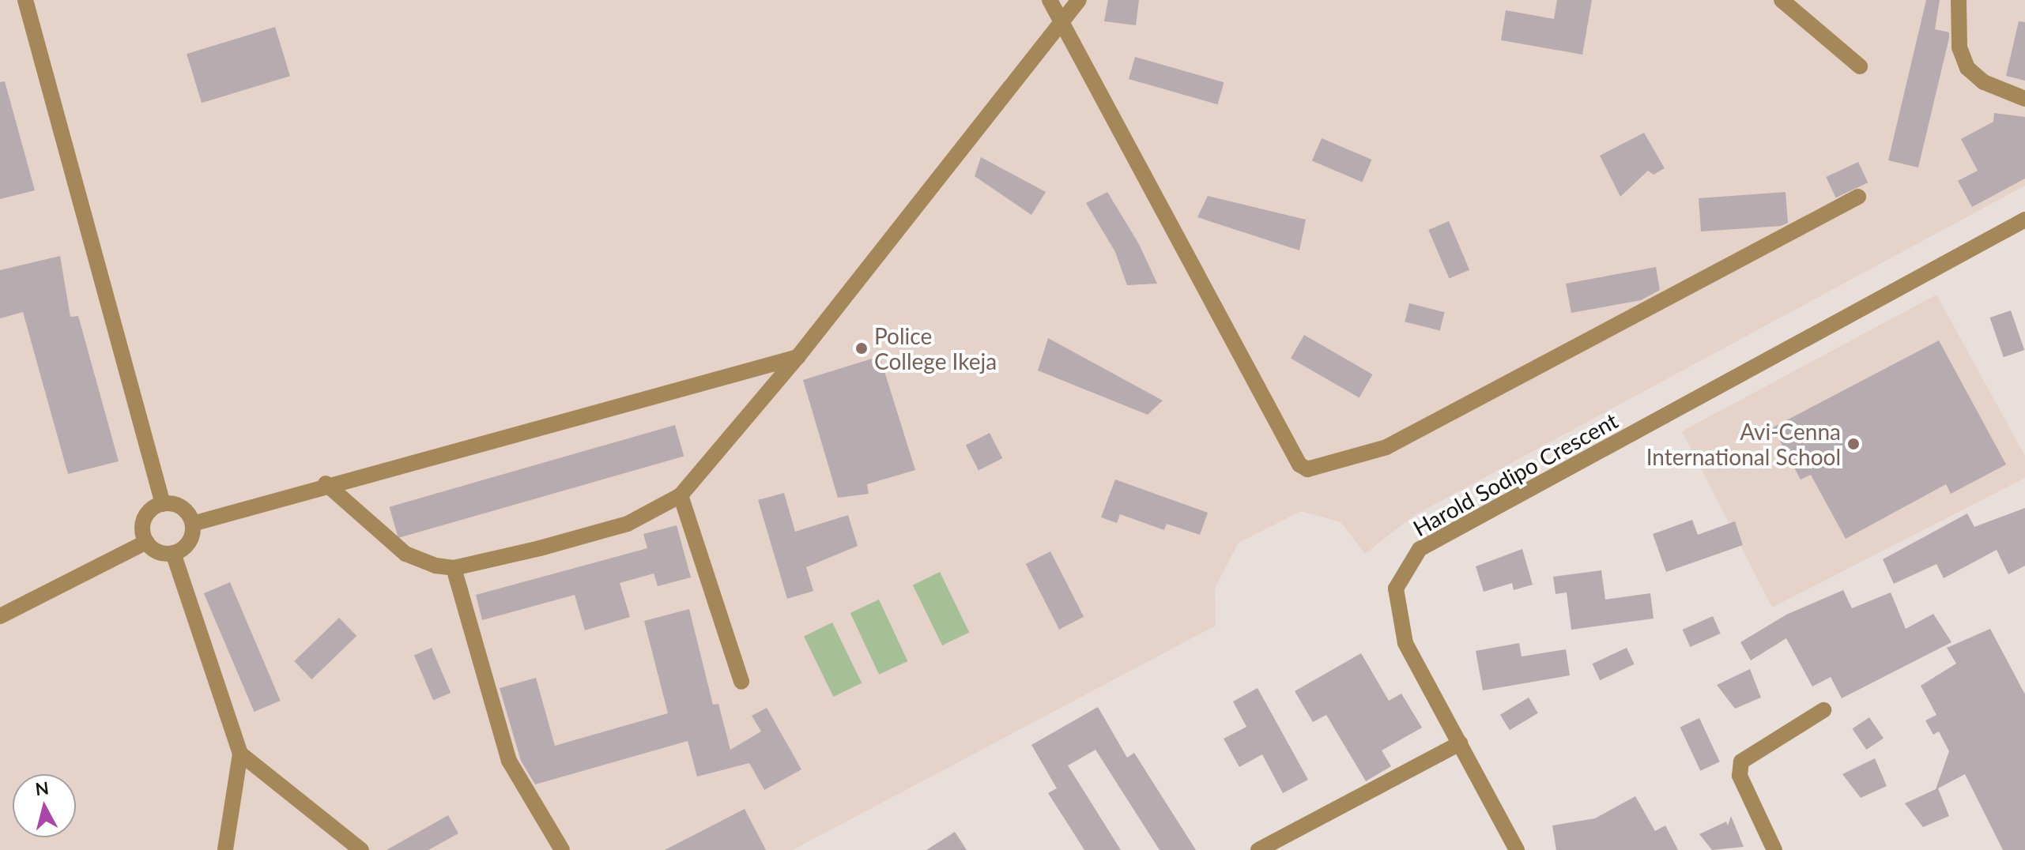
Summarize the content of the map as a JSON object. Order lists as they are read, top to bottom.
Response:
{
  "streets": {
    "street": ["Harold Sodipo Crescent"]
  },
  "places": ["Police College Ikeja", "Avi-Cenna International School"],
  "north": "top"
}
